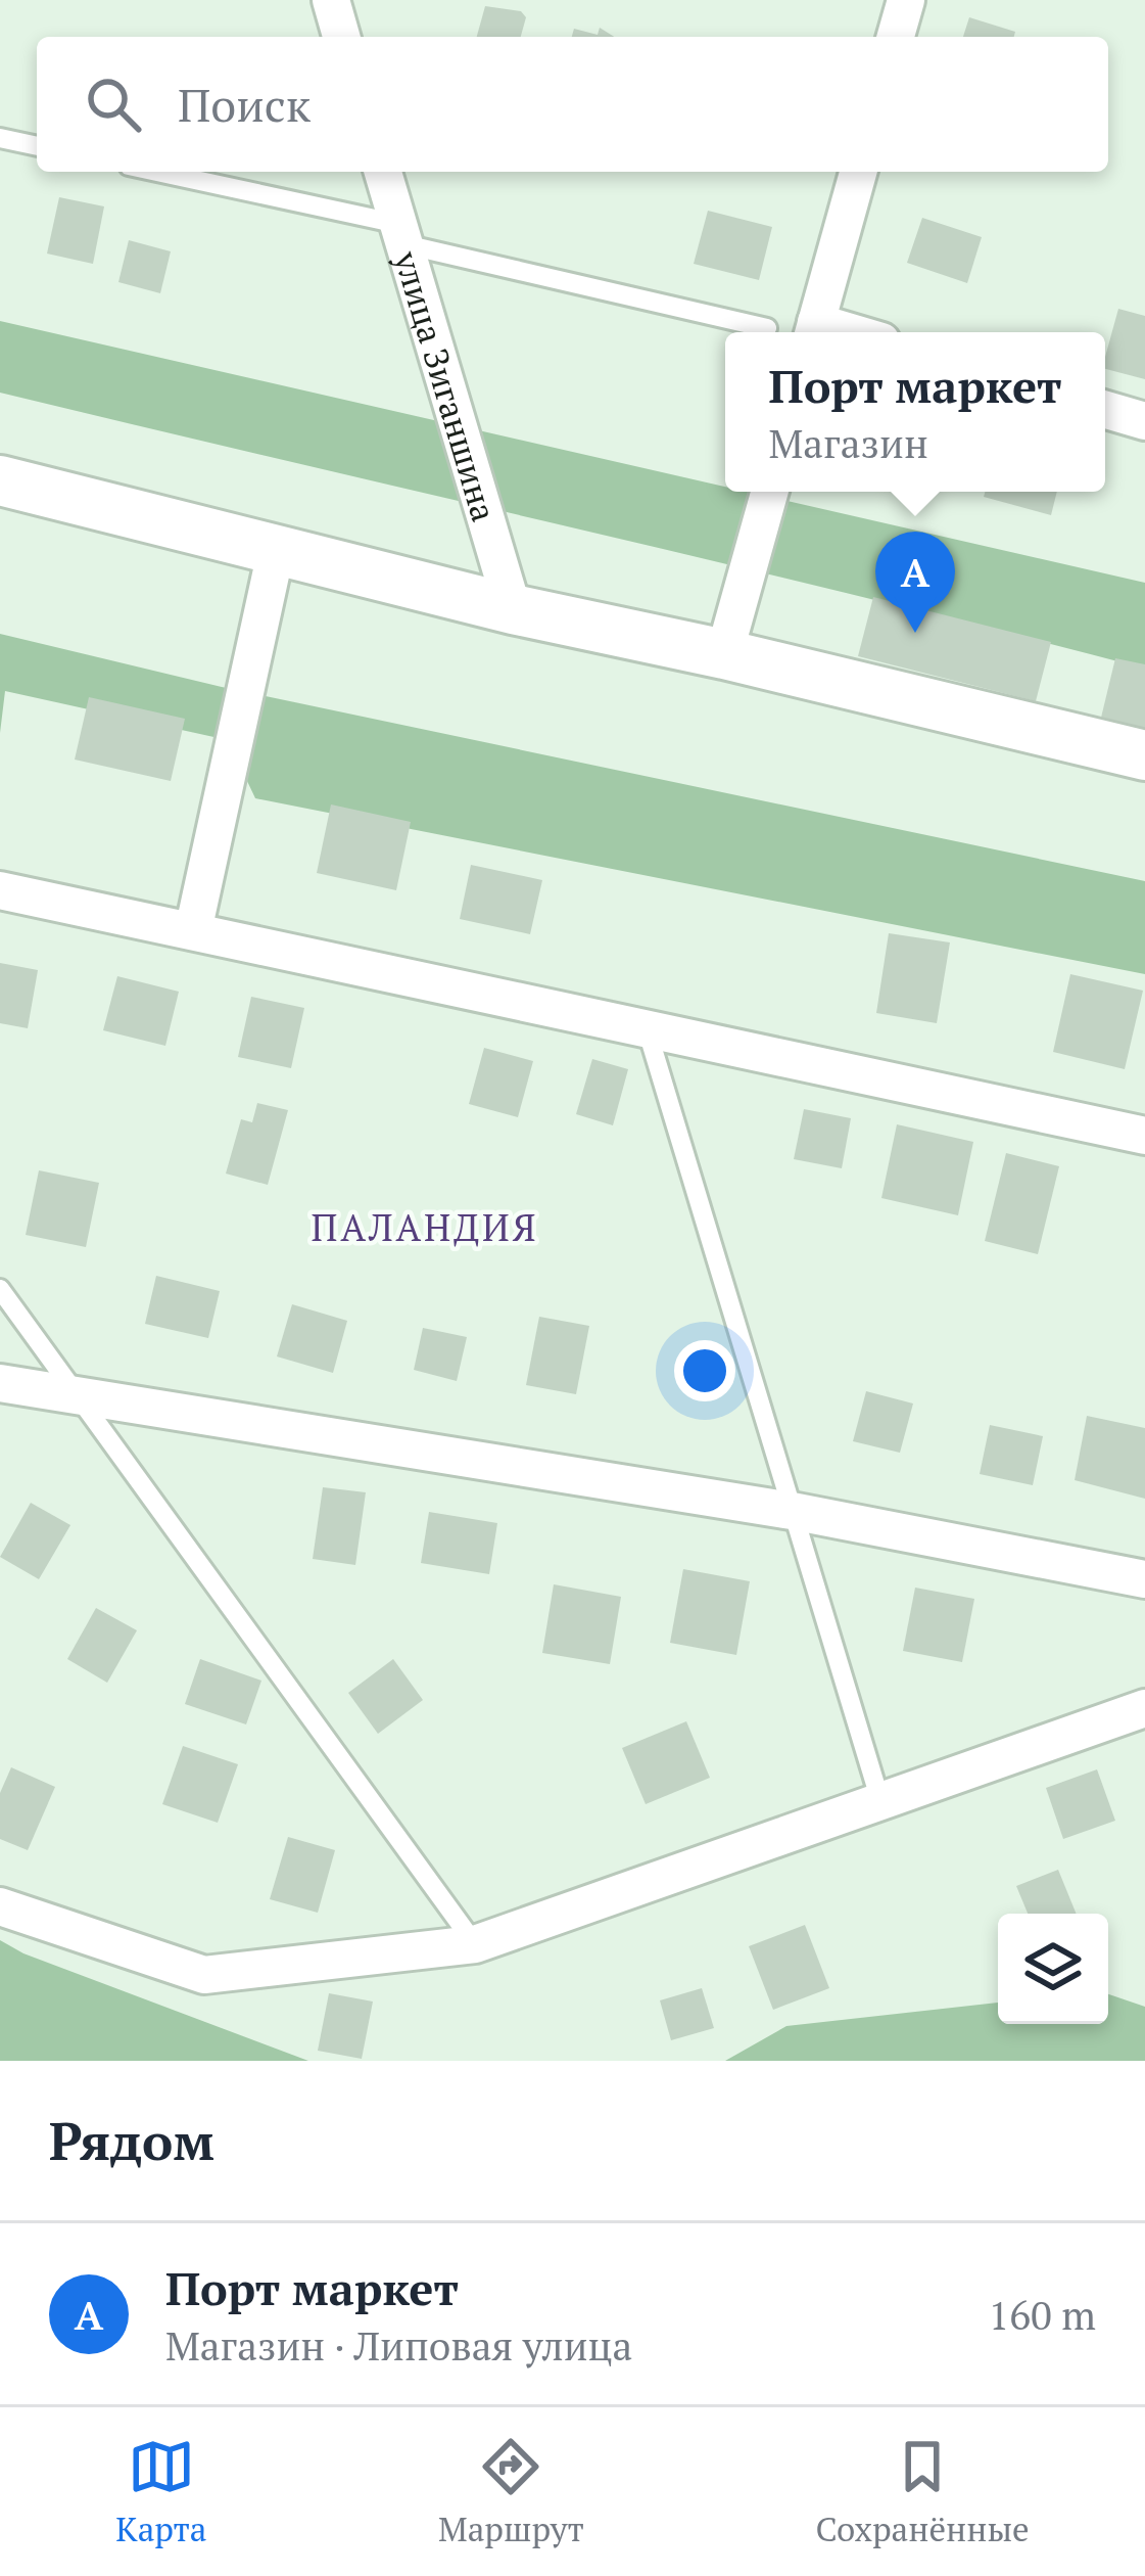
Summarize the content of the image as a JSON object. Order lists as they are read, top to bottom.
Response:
{
  "streets": {
    "street": ["улица Зиганшина"]
  },
  "districts": ["ПАЛАНДИЯ"],
  "page": {
    "search": "Поиск",
    "popup": ["Порт маркет", "Магазин"],
    "pins": "A",
    "heading": "Рядом",
    "list": [
      {
        "mark": "A",
        "name": "Порт маркет",
        "note": "Магазин · Липовая улица",
        "value": "160 m"
      }
    ],
    "nav": ["Карта", "Маршрут", "Сохранённые"]
  }
}
